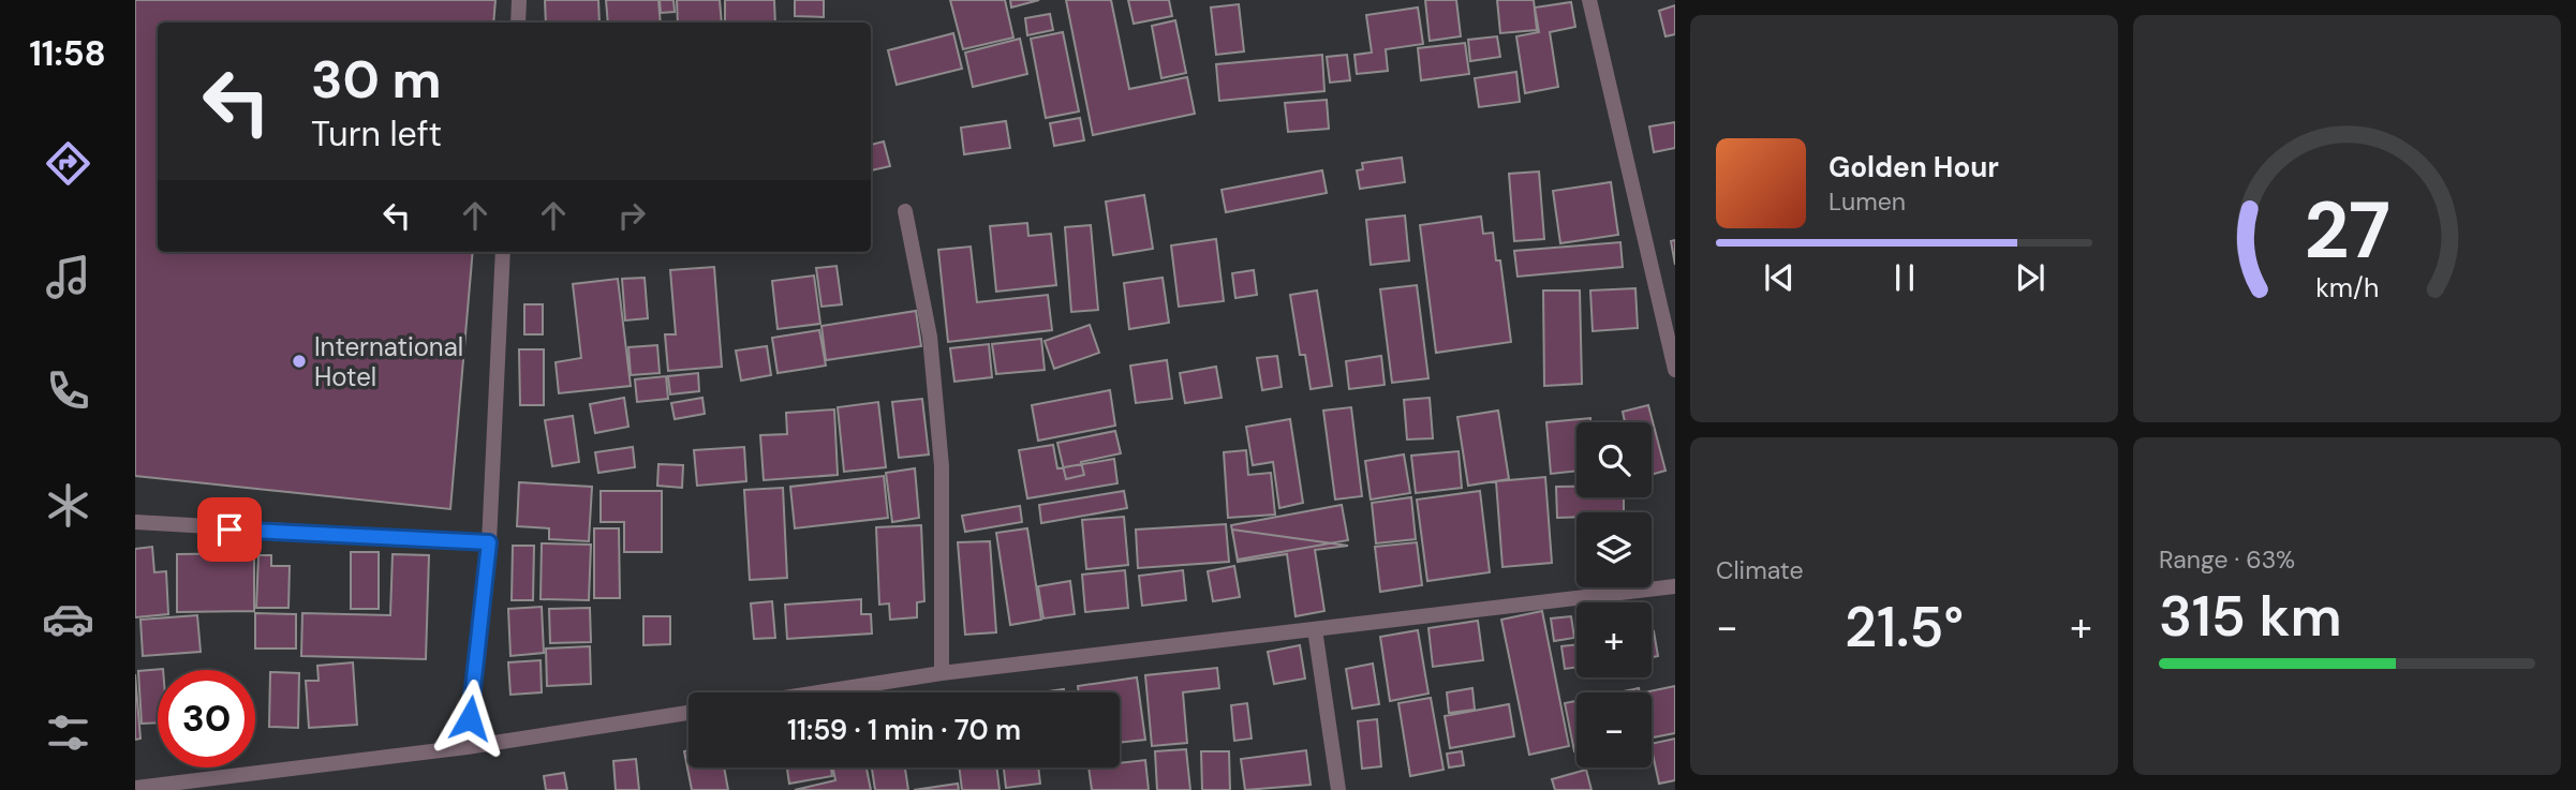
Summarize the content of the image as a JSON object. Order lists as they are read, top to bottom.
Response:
{
  "places": ["International Hotel"],
  "page": {
    "tabs": "11:58",
    "turn": ["30 m", "Turn left"],
    "song": ["Golden Hour", "Lumen"],
    "map_buttons": ["+", "−"],
    "tile": [
      "Climate",
      ["Range · 63%", "315 km"]
    ],
    "heat": ["−", "21.5°", "+"],
    "limit": "30",
    "trip": "11:59 · 1 min · 70 m",
    "gauge": ["27", "km/h"]
  }
}
